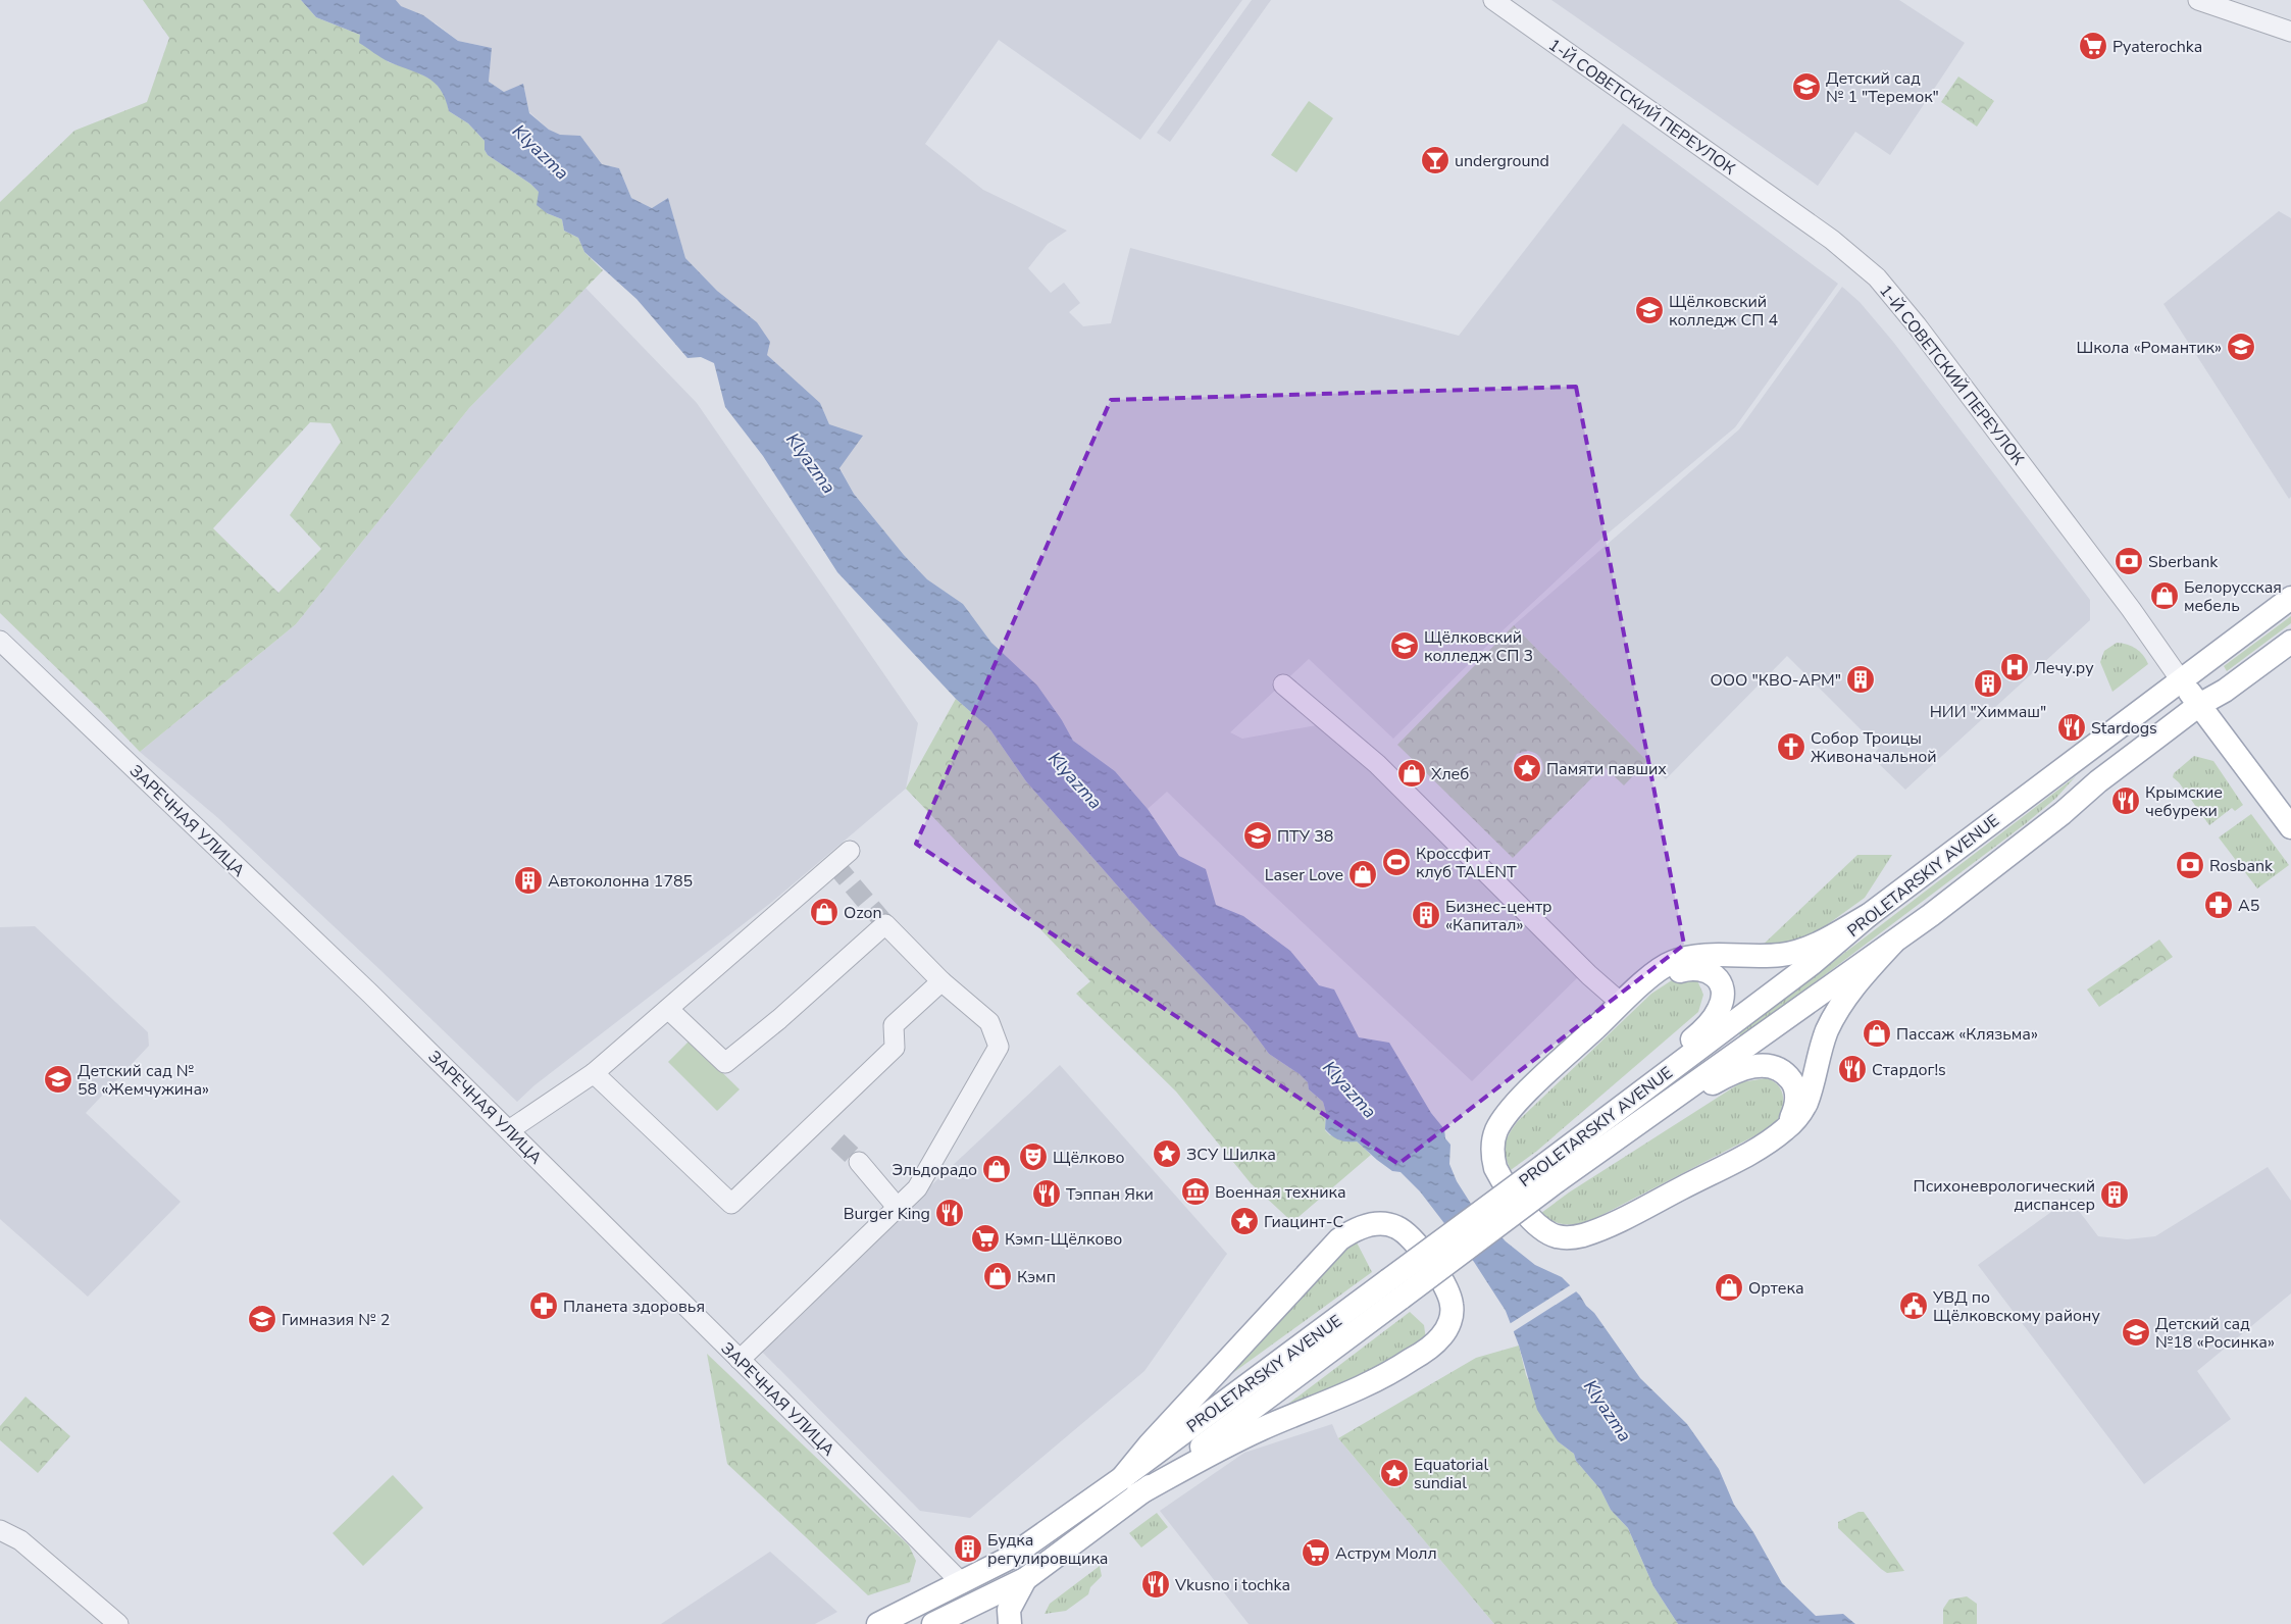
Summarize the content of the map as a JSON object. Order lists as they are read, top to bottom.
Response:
{
  "streets": {
    "main road": ["PROLETARSKIY AVENUE"],
    "street": ["1-Й СОВЕТСКИЙ ПЕРЕУЛОК", "ЗАРЕЧНАЯ УЛИЦА"]
  },
  "crossings": [
    ["1-Й СОВЕТСКИЙ ПЕРЕУЛОК", "PROLETARSKIY AVENUE"],
    ["ЗАРЕЧНАЯ УЛИЦА", "PROLETARSKIY AVENUE"]
  ],
  "water": ["Klyazma"],
  "places": {
    "supermarket": ["Pyaterochka", "Кэмп-Щёлково", "Аструм Молл"],
    "school or university": [
      "Детский сад № 1 \"Теремок\"",
      "Щёлковский колледж СП 4",
      "Школа «Романтик»",
      "Щёлковский колледж СП 3",
      "ПТУ 38",
      "Детский сад № 58 «Жемчужина»",
      "Гимназия № 2",
      "Детский сад №18 «Росинка»"
    ],
    "bar": ["underground"],
    "bank": ["Sberbank", "Rosbank"],
    "shop": [
      "Белорусская мебель",
      "Хлеб",
      "Laser Love",
      "Ozon",
      "Пассаж «Клязьма»",
      "Эльдорадо",
      "Кэмп",
      "Ортека"
    ],
    "hospital": ["Лечу.ру"],
    "building": [
      "ООО \"КВО-АРМ\"",
      "НИИ \"Химмаш\"",
      "Автоколонна 1785",
      "Бизнес-центр «Капитал»",
      "Психоневрологический диспансер",
      "Будка регулировщика"
    ],
    "restaurant": [
      "Stardogs",
      "Крымские чебуреки",
      "Стардог!s",
      "Тэппан Яки",
      "Burger King",
      "Vkusno i tochka"
    ],
    "church": ["Собор Троицы Живоначальной"],
    "place": [
      "Памяти павших",
      "ЗСУ Шилка",
      "Гиацинт-С",
      "Equatorial sundial"
    ],
    "sports": ["Кроссфит клуб TALENT"],
    "pharmacy": ["А5", "Планета здоровья"],
    "theatre": ["Щёлково"],
    "museum": ["Военная техника"],
    "public building": ["УВД по Щёлковскому району"]
  }
}
